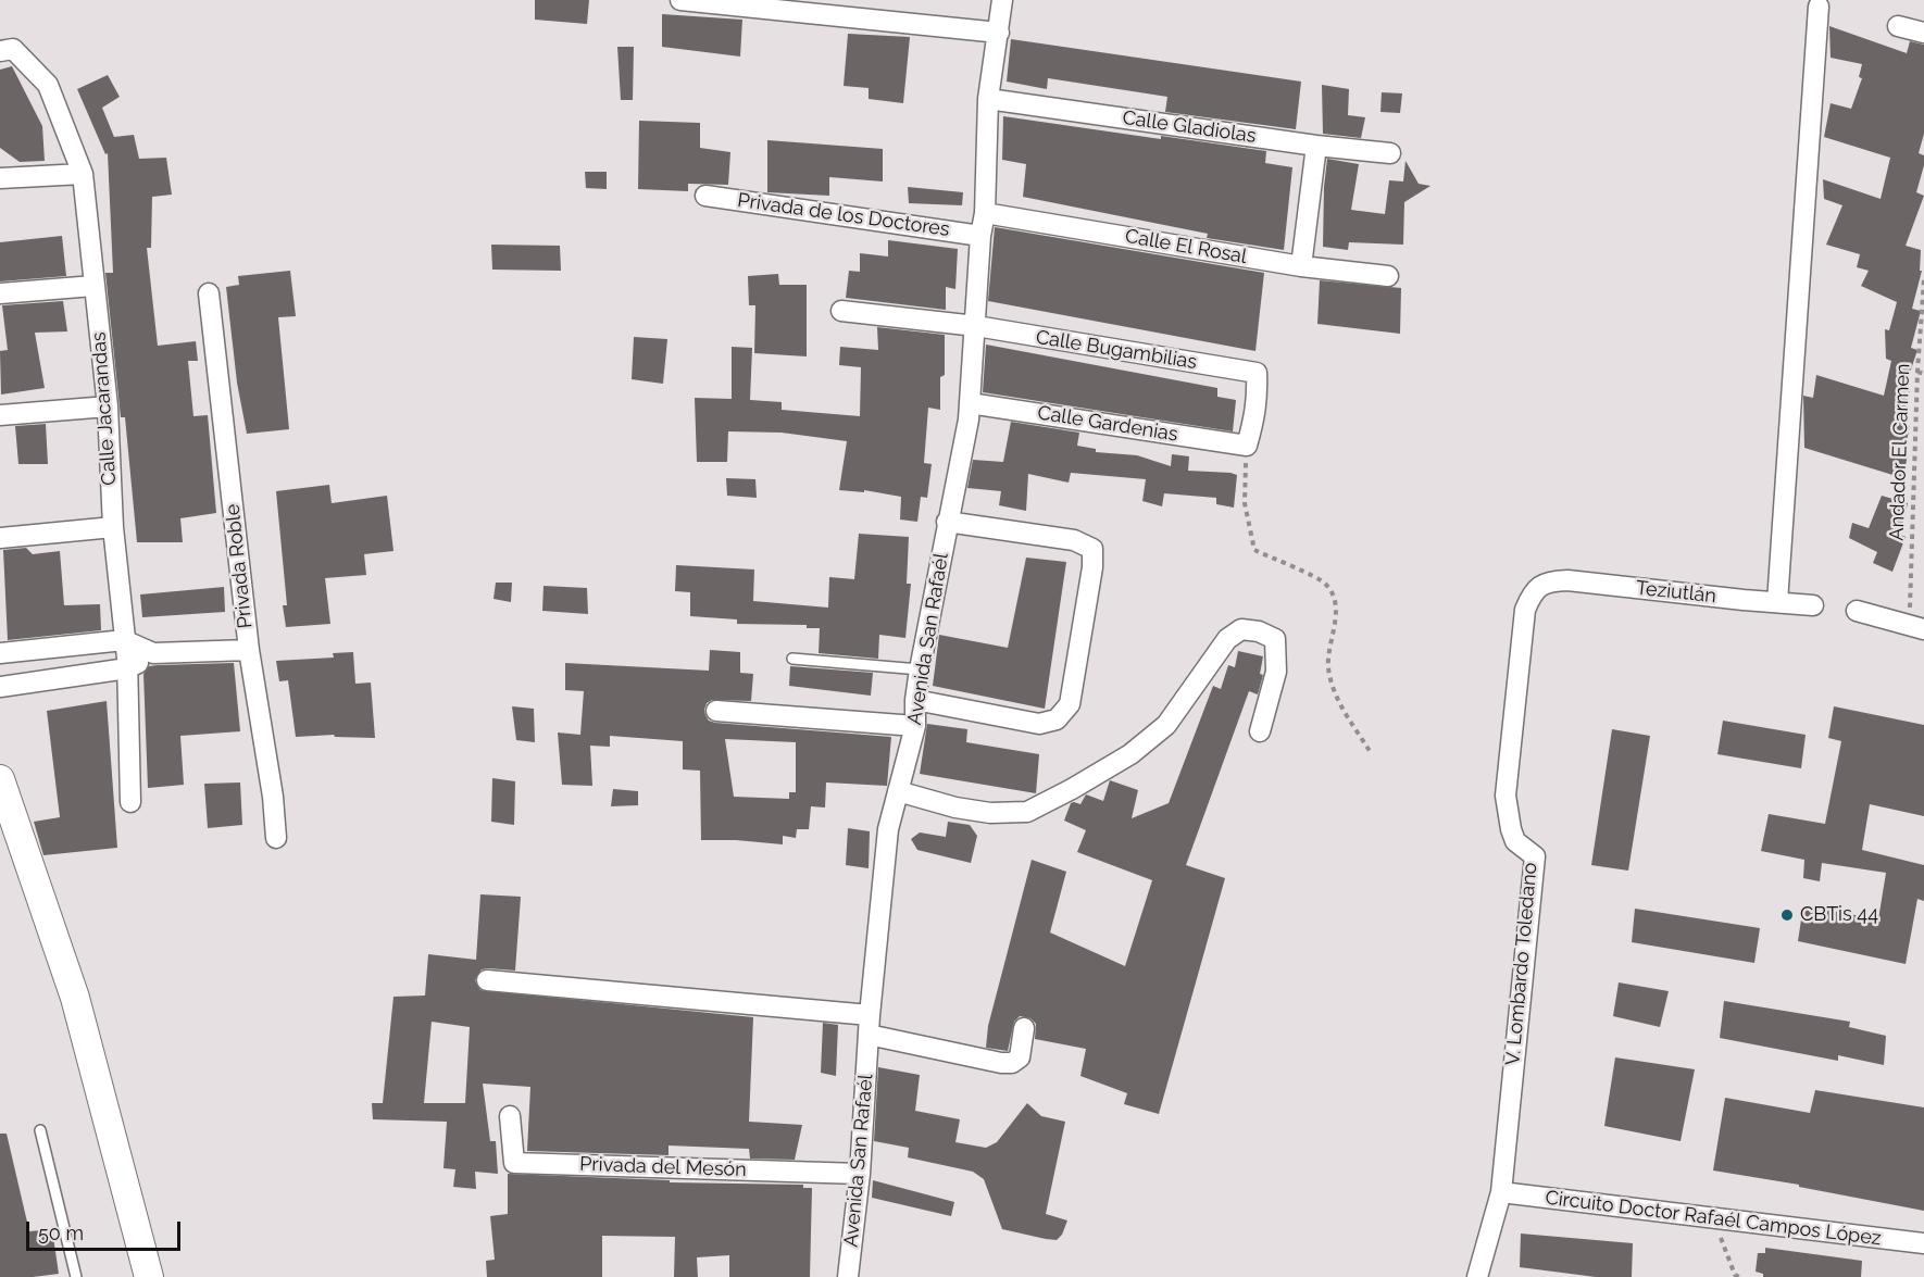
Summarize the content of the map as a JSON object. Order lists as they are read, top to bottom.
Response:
{
  "streets": {
    "street": [
      "Calle Gladiolas",
      "Privada de los Doctores",
      "Calle El Rosal",
      "Calle Bugambilias",
      "Calle Jacarandas",
      "Calle Gardenias",
      "Privada Roble",
      "Teziutlán",
      "Avenida San Rafaél",
      "V. Lombardo Toledano",
      "Privada del Mesón",
      "Circuito Doctor Rafaél Campos López"
    ],
    "path": ["Andador El Carmen"]
  },
  "crossings": [
    ["Calle Gladiolas", "Avenida San Rafaél"],
    ["Privada de los Doctores", "Avenida San Rafaél"],
    ["Calle El Rosal", "Avenida San Rafaél"],
    ["Calle Bugambilias", "Calle Gardenias"],
    ["Calle Bugambilias", "Avenida San Rafaél"],
    ["Calle Gardenias", "Avenida San Rafaél"],
    ["Teziutlán", "V. Lombardo Toledano"],
    ["Avenida San Rafaél", "Privada del Mesón"],
    ["V. Lombardo Toledano", "Circuito Doctor Rafaél Campos López"]
  ],
  "places": ["CBTis 44"],
  "scale_bar": "50 m"
}
